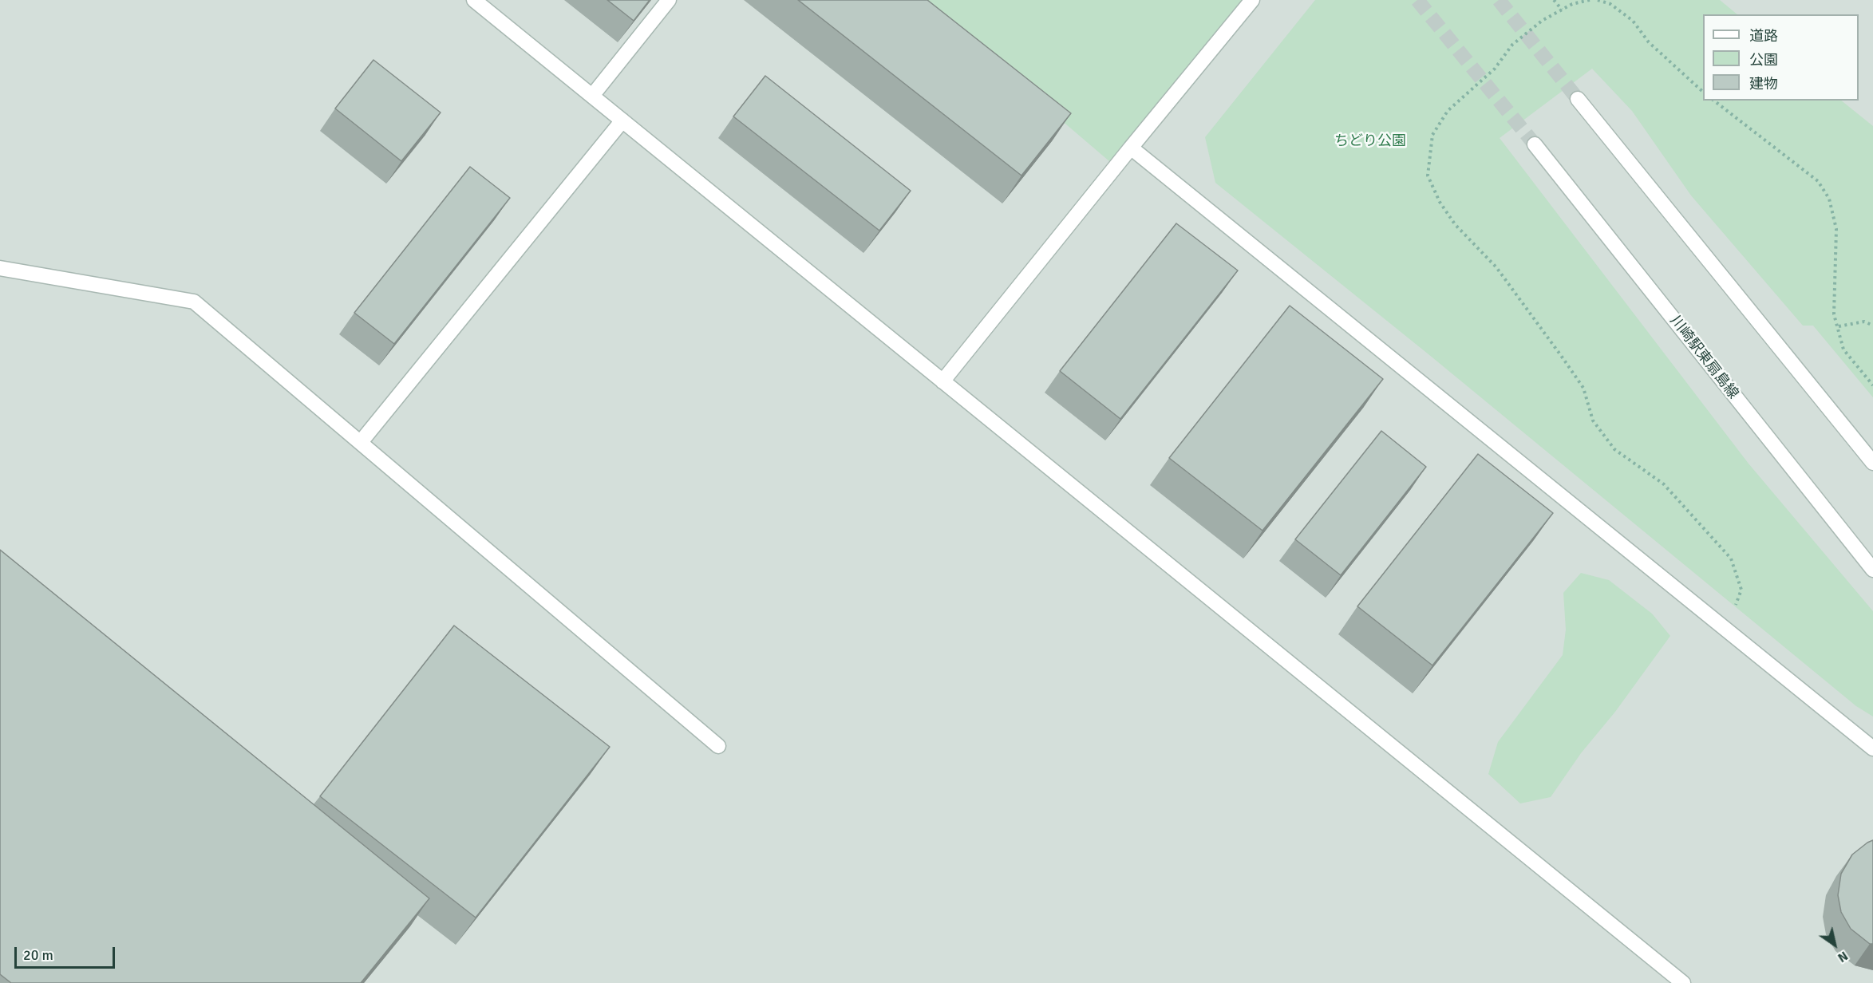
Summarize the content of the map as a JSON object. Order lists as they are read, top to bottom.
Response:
{
  "streets": {
    "street": ["川崎駅東扇島線"]
  },
  "parks": ["ちどり公園"],
  "legend": ["道路", "公園", "建物"],
  "scale_bar": "20 m",
  "north": "bottom right"
}
